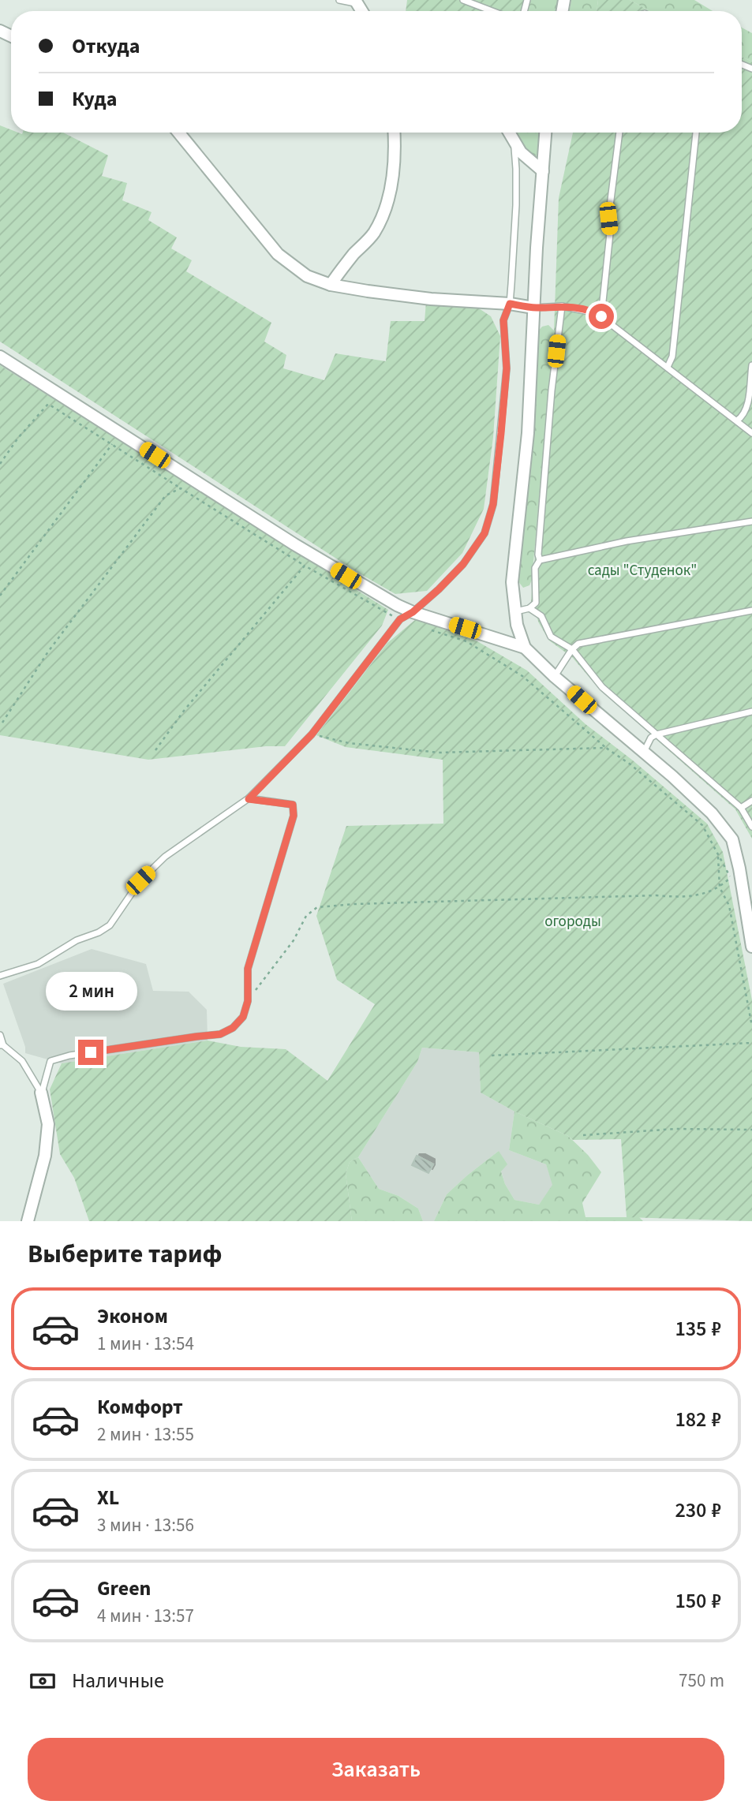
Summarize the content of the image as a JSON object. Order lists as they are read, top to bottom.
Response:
{
  "parks": ["сады \"Студенок\"", "огороды"],
  "page": {
    "banner": ["Откуда", "Куда"],
    "bubble": "2 мин",
    "heading": "Выберите тариф",
    "list": [
      {
        "name": "Эконом",
        "note": "1 мин · 13:54",
        "value": "135 ₽"
      },
      {
        "name": "Комфорт",
        "note": "2 мин · 13:55",
        "value": "182 ₽"
      },
      {
        "name": "XL",
        "note": "3 мин · 13:56",
        "value": "230 ₽"
      },
      {
        "name": "Green",
        "note": "4 мин · 13:57",
        "value": "150 ₽"
      }
    ],
    "pay": ["Наличные", "750 m"],
    "buttons": "Заказать"
  }
}
